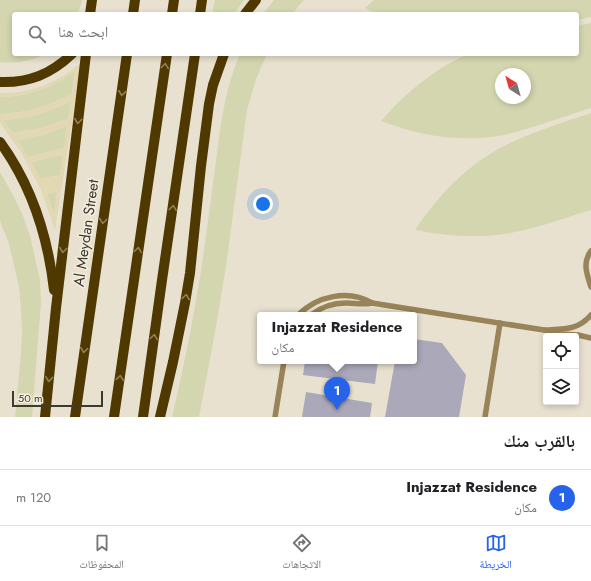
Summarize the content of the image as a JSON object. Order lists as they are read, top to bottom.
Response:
{
  "streets": {
    "main road": ["Al Meydan Street"]
  },
  "scale_bar": "50 m",
  "north": "top left",
  "page": {
    "search": "ابحث هنا",
    "popup": ["Injazzat Residence", "مكان"],
    "pins": "1",
    "scale": "50 m",
    "heading": "بالقرب منك",
    "list": [
      {
        "mark": "1",
        "name": "Injazzat Residence",
        "note": "مكان",
        "value": "120 m"
      }
    ],
    "nav": ["الخريطة", "الاتجاهات", "المحفوظات"]
  }
}
